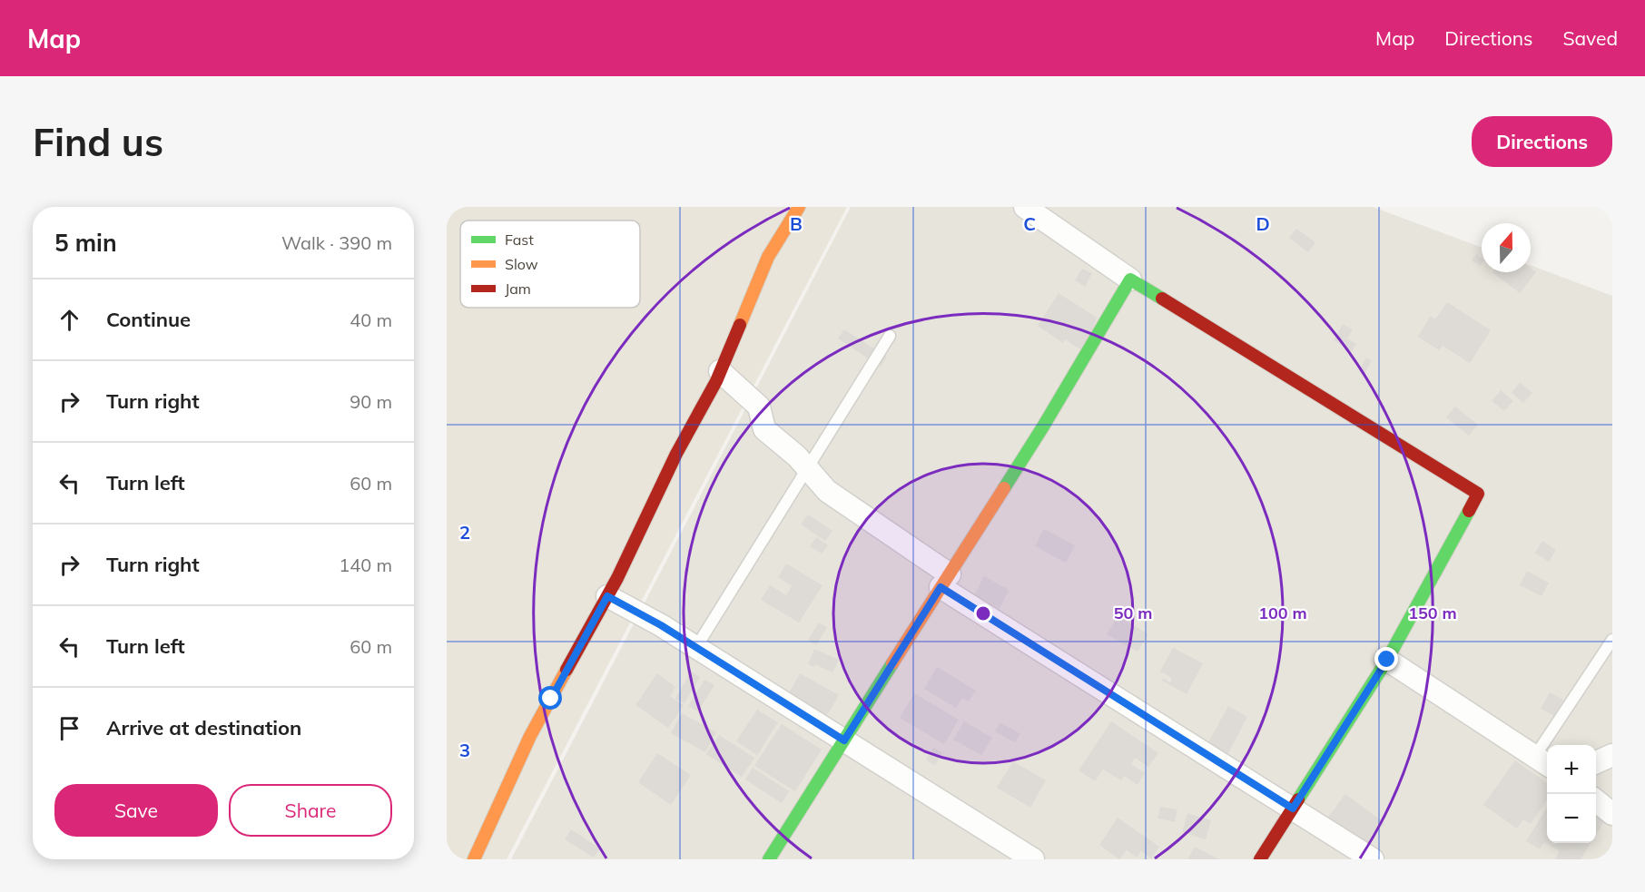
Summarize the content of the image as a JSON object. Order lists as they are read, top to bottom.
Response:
{
  "legend": ["Fast", "Slow", "Jam"],
  "north": "top",
  "page": {
    "header": "Map",
    "nav": ["Map", "Directions", "Saved"],
    "buttons": [
      "Directions",
      ["Save", "Share"]
    ],
    "title": "Find us",
    "heading": ["5 min", "Walk · 390 m"],
    "list": [
      ["Continue", "40 m"],
      ["Turn right", "90 m"],
      ["Turn left", "60 m"],
      ["Turn right", "140 m"],
      ["Turn left", "60 m"],
      "Arrive at destination"
    ],
    "map_buttons": ["+", "−"]
  },
  "grid": {
    "columns": ["B", "C", "D"],
    "rows": ["2", "3"]
  },
  "rings": ["50 m", "100 m", "150 m"]
}
